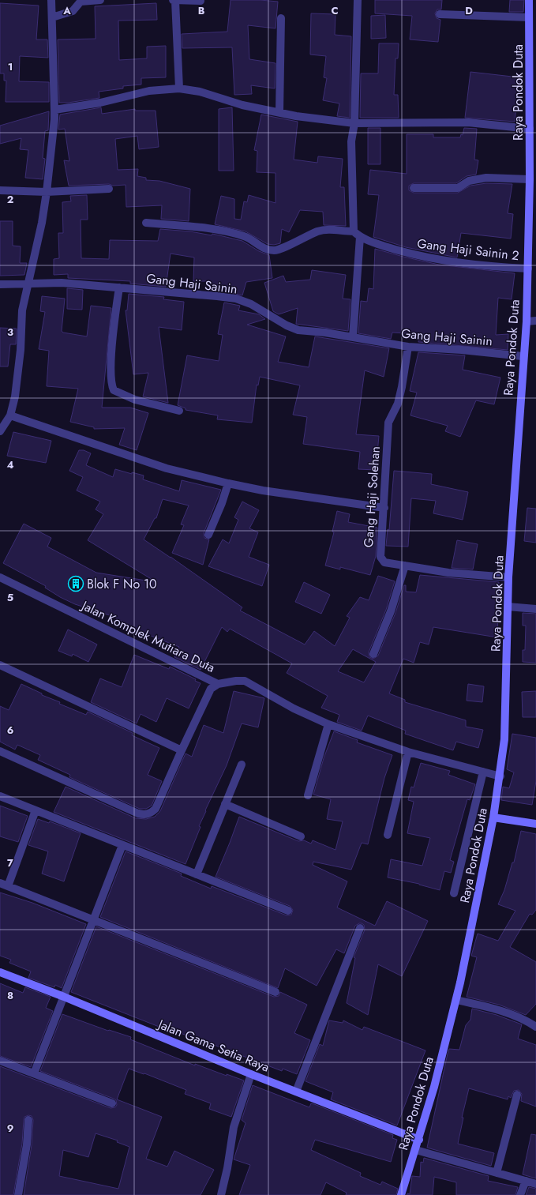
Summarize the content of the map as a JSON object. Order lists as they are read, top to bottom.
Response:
{
  "streets": {
    "main road": ["Raya Pondok Duta", "Jalan Gama Setia Raya"],
    "street": [
      "Gang Haji Sainin 2",
      "Gang Haji Sainin",
      "Gang Haji Solehan",
      "Jalan Komplek Mutiara Duta"
    ]
  },
  "crossings": [
    ["Raya Pondok Duta", "Gang Haji Sainin 2"],
    ["Raya Pondok Duta", "Gang Haji Sainin"],
    ["Raya Pondok Duta", "Gang Haji Solehan"],
    ["Raya Pondok Duta", "Jalan Komplek Mutiara Duta"],
    ["Raya Pondok Duta", "Jalan Gama Setia Raya"],
    ["Gang Haji Sainin", "Gang Haji Solehan"]
  ],
  "places": {
    "building": ["Blok F No 10"]
  },
  "grid": {
    "columns": [
      "A",
      "B",
      "C",
      "D"
    ],
    "rows": [
      "1",
      "2",
      "3",
      "4",
      "5",
      "6",
      "7",
      "8",
      "9"
    ]
  }
}
